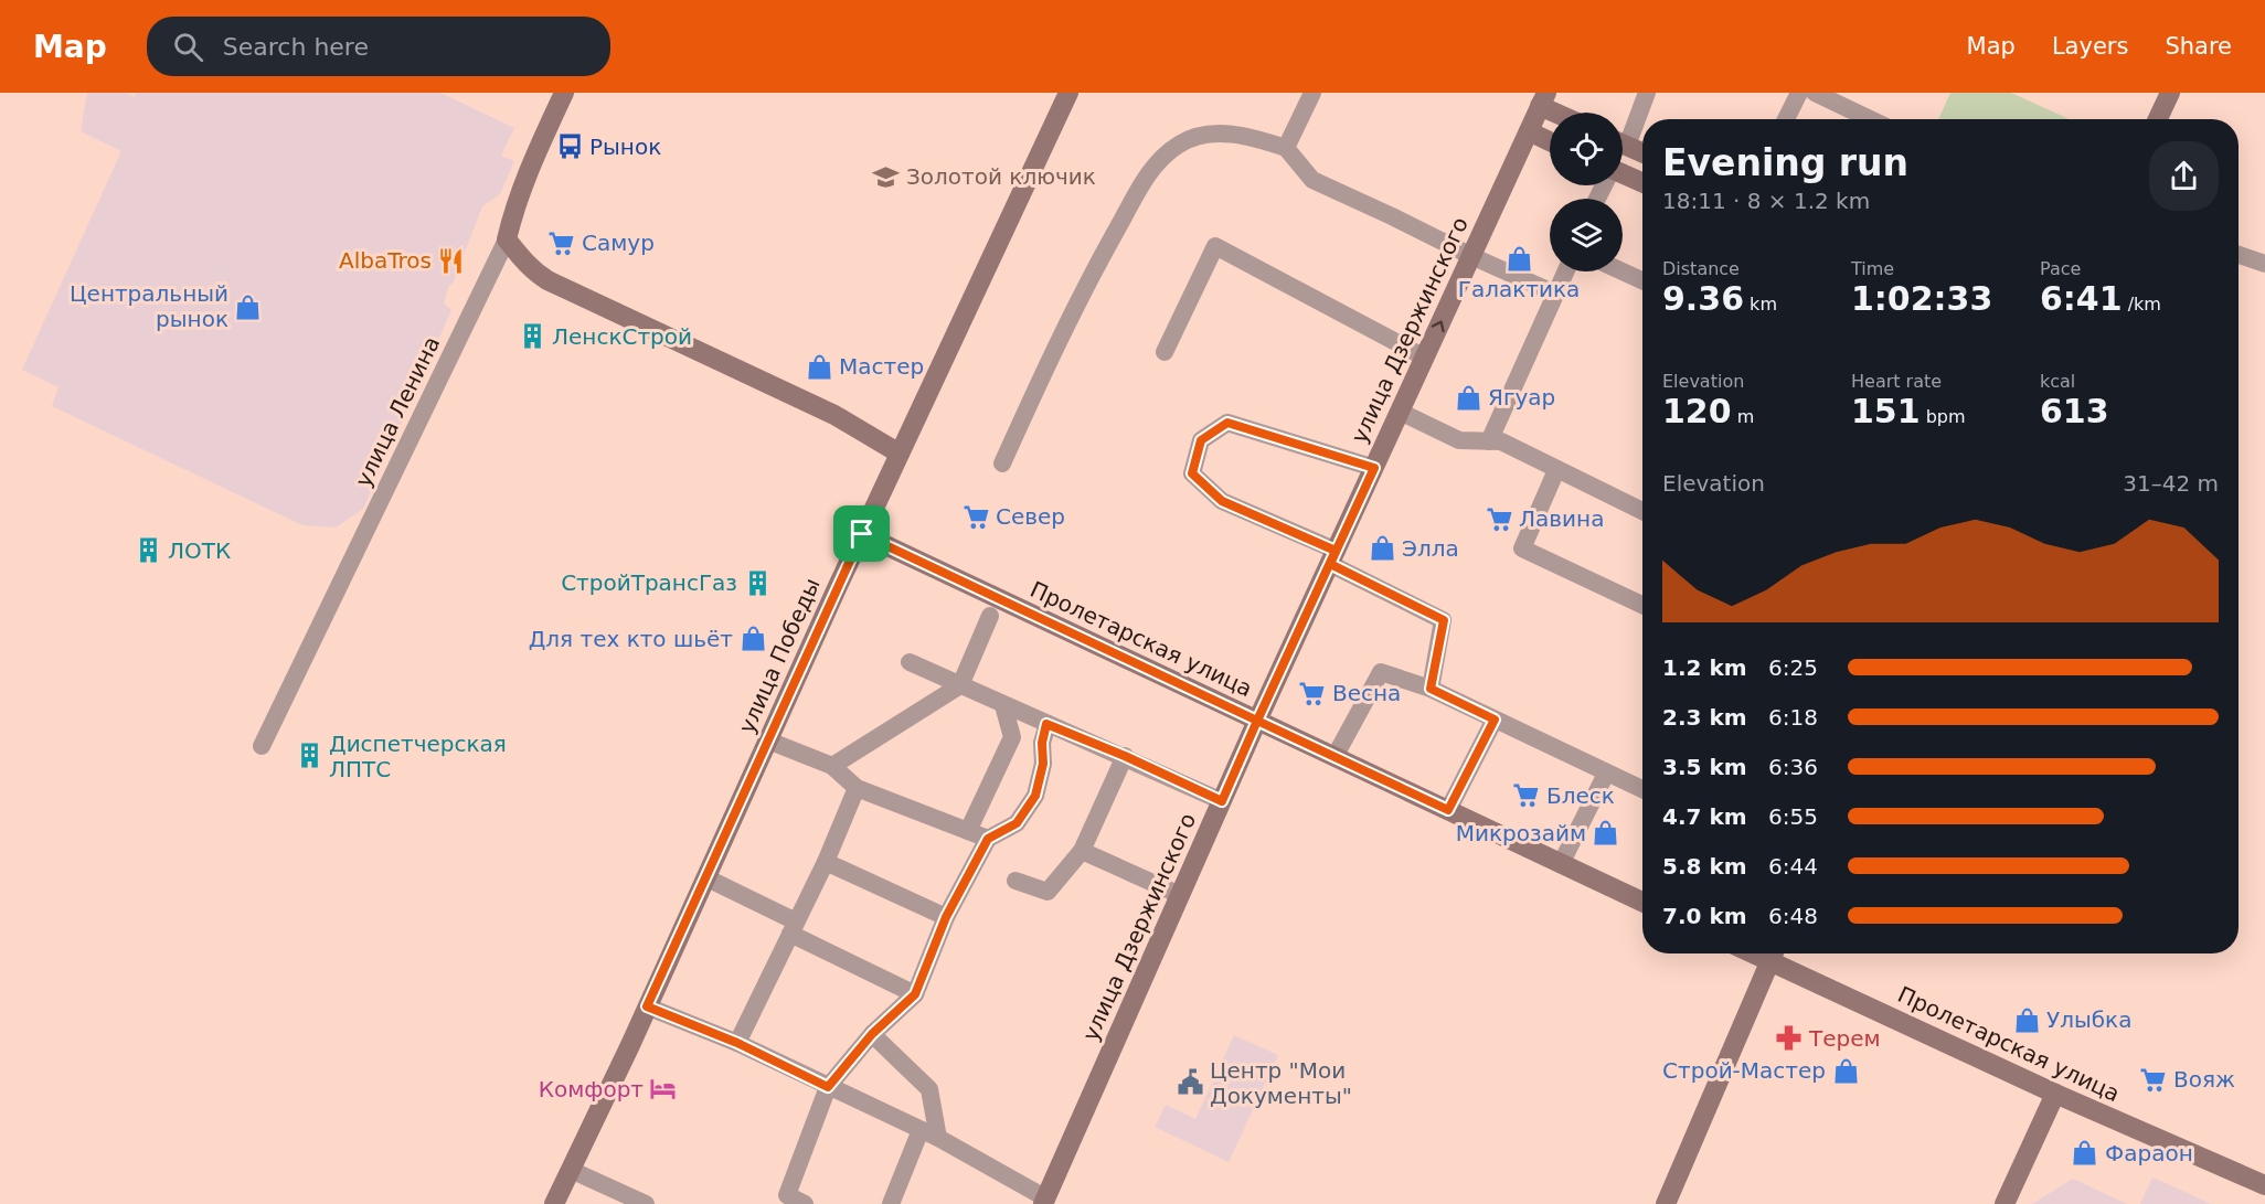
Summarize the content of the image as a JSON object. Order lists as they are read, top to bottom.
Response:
{
  "streets": {
    "main road": [
      "улица Дзержинского",
      "улица Ленина",
      "Пролетарская улица",
      "улица Победы"
    ]
  },
  "crossings": [
    ["улица Дзержинского", "Пролетарская улица"],
    ["Пролетарская улица", "улица Победы"]
  ],
  "places": {
    "bus stop": ["Рынок"],
    "school or university": ["Золотой ключик"],
    "supermarket": [
      "Самур",
      "Север",
      "Лавина",
      "Весна",
      "Блеск",
      "Вояж"
    ],
    "shop": [
      "Галактика",
      "Центральный рынок",
      "Мастер",
      "Ягуар",
      "Элла",
      "Для тех кто шьёт",
      "Микрозайм",
      "Улыбка",
      "Строй-Мастер",
      "Фараон"
    ],
    "restaurant": ["AlbaTros"],
    "building": [
      "ЛенскСтрой",
      "ЛОТК",
      "СтройТрансГаз",
      "Диспетчерская ЛПТС"
    ],
    "pharmacy": ["Терем"],
    "public building": ["Центр \"Мои Документы\""],
    "hotel": ["Комфорт"]
  },
  "page": {
    "header": "Map",
    "search": "Search here",
    "nav": ["Map", "Layers", "Share"],
    "heading": ["Evening run", "18:11 · 8 × 1.2 km"],
    "stats": [
      ["Distance", "9.36 km"],
      ["Time", "1:02:33"],
      ["Pace", "6:41 /km"],
      ["Elevation", "120 m"],
      ["Heart rate", "151 bpm"],
      ["kcal", "613"]
    ],
    "chart": ["Elevation", "31–42 m"],
    "list": [
      {
        "name": "1.2 km",
        "note": "6:25"
      },
      {
        "name": "2.3 km",
        "note": "6:18"
      },
      {
        "name": "3.5 km",
        "note": "6:36"
      },
      {
        "name": "4.7 km",
        "note": "6:55"
      },
      {
        "name": "5.8 km",
        "note": "6:44"
      },
      {
        "name": "7.0 km",
        "note": "6:48"
      }
    ]
  }
}
